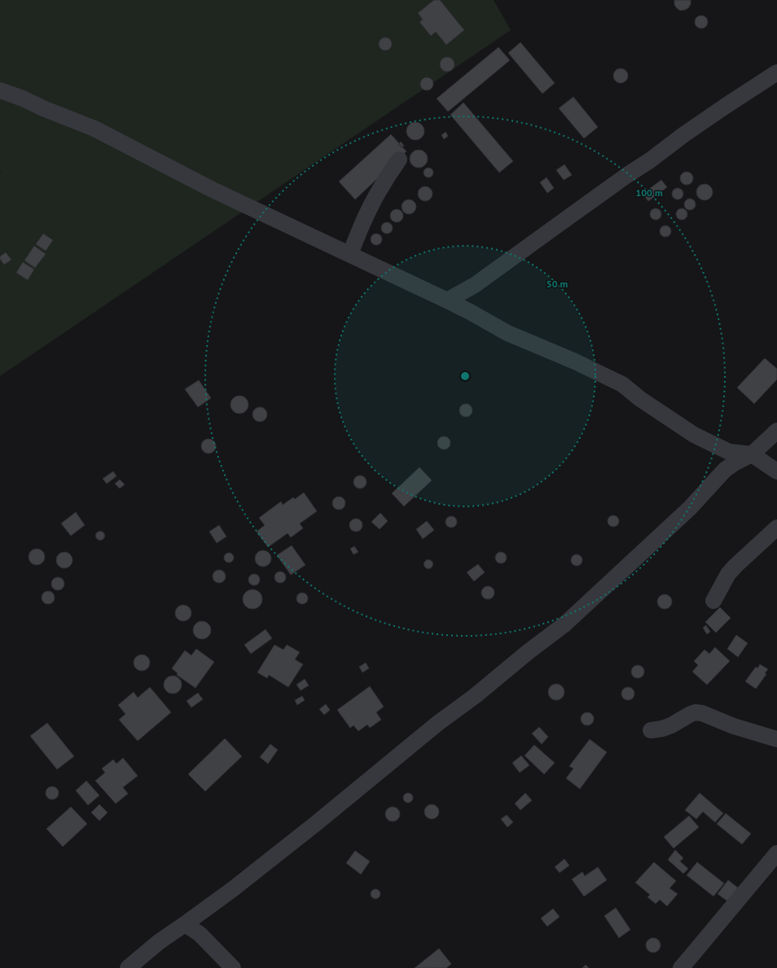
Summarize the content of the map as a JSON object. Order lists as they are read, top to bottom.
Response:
{
  "rings": ["100 m", "50 m"]
}
